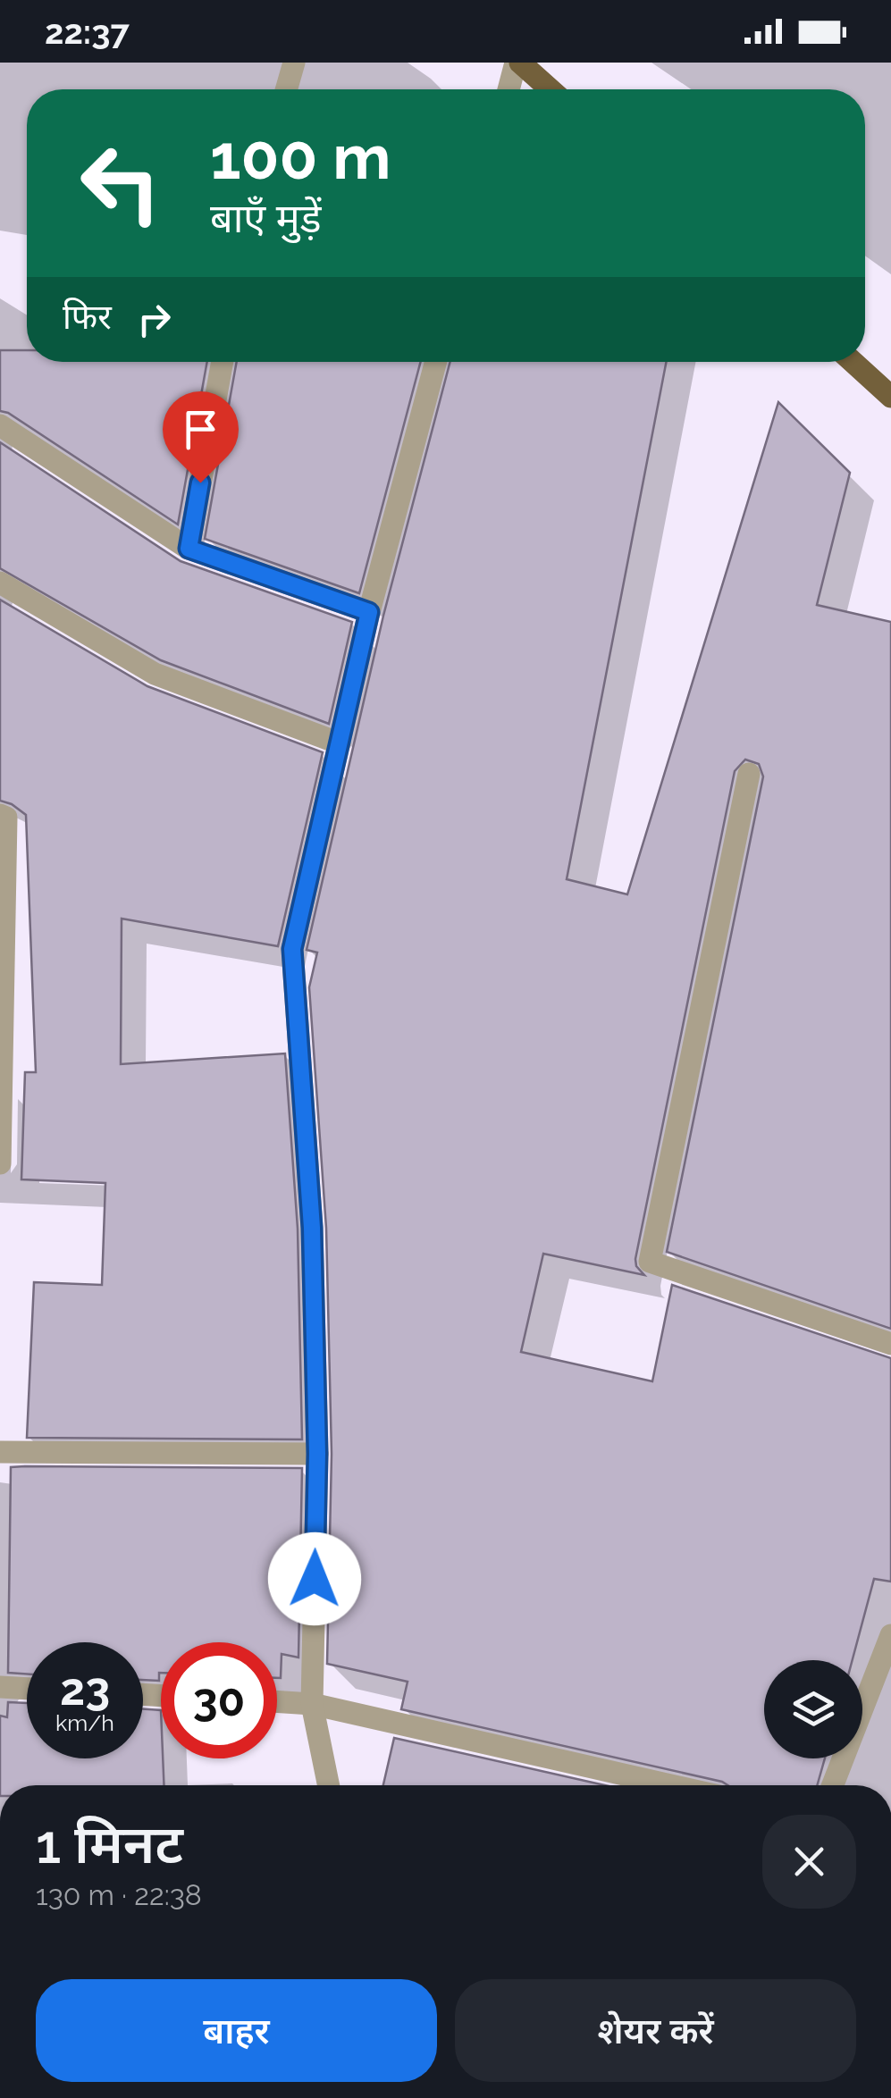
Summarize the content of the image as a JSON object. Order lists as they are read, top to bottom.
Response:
{
  "page": {
    "status": "22:37",
    "turn": ["100 m", "बाएँ मुड़ें"],
    "then": "फिर",
    "speed": "23 km/h",
    "limit": "30",
    "heading": ["1 मिनट", "130 m · 22:38"],
    "buttons": ["बाहर", "शेयर करें"]
  }
}
